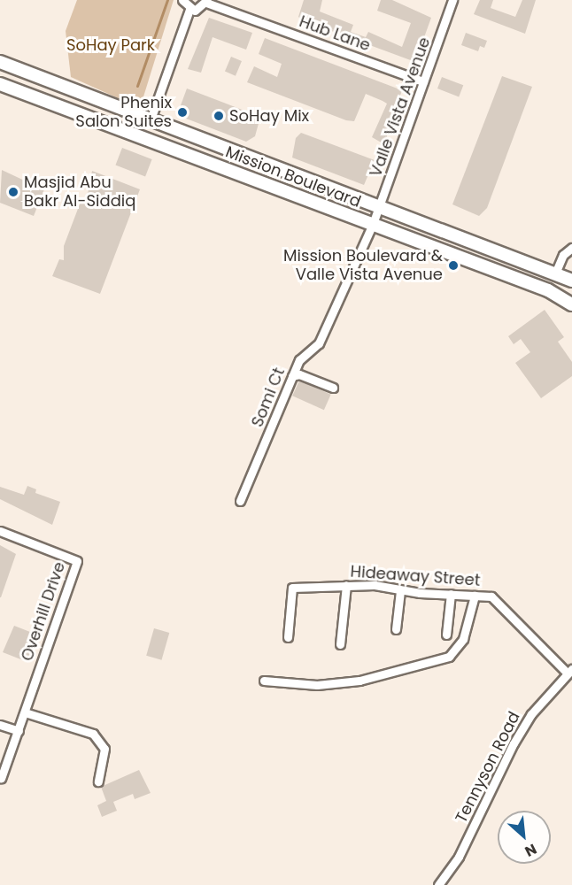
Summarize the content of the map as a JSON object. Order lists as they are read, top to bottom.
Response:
{
  "streets": {
    "main road": ["Mission Boulevard"],
    "street": [
      "Hub Lane",
      "Valle Vista Avenue",
      "Somi Ct",
      "Hideaway Street",
      "Overhill Drive",
      "Tennyson Road"
    ]
  },
  "crossings": [
    ["Hub Lane", "Valle Vista Avenue"],
    ["Valle Vista Avenue", "Mission Boulevard"],
    ["Valle Vista Avenue", "Somi Ct"],
    ["Mission Boulevard", "Somi Ct"],
    ["Hideaway Street", "Tennyson Road"]
  ],
  "parks": ["SoHay Park"],
  "places": [
    "Phenix Salon Suites",
    "SoHay Mix",
    "Masjid Abu Bakr Al-Siddiq",
    "Mission Boulevard & Valle Vista Avenue"
  ],
  "north": "bottom right"
}
